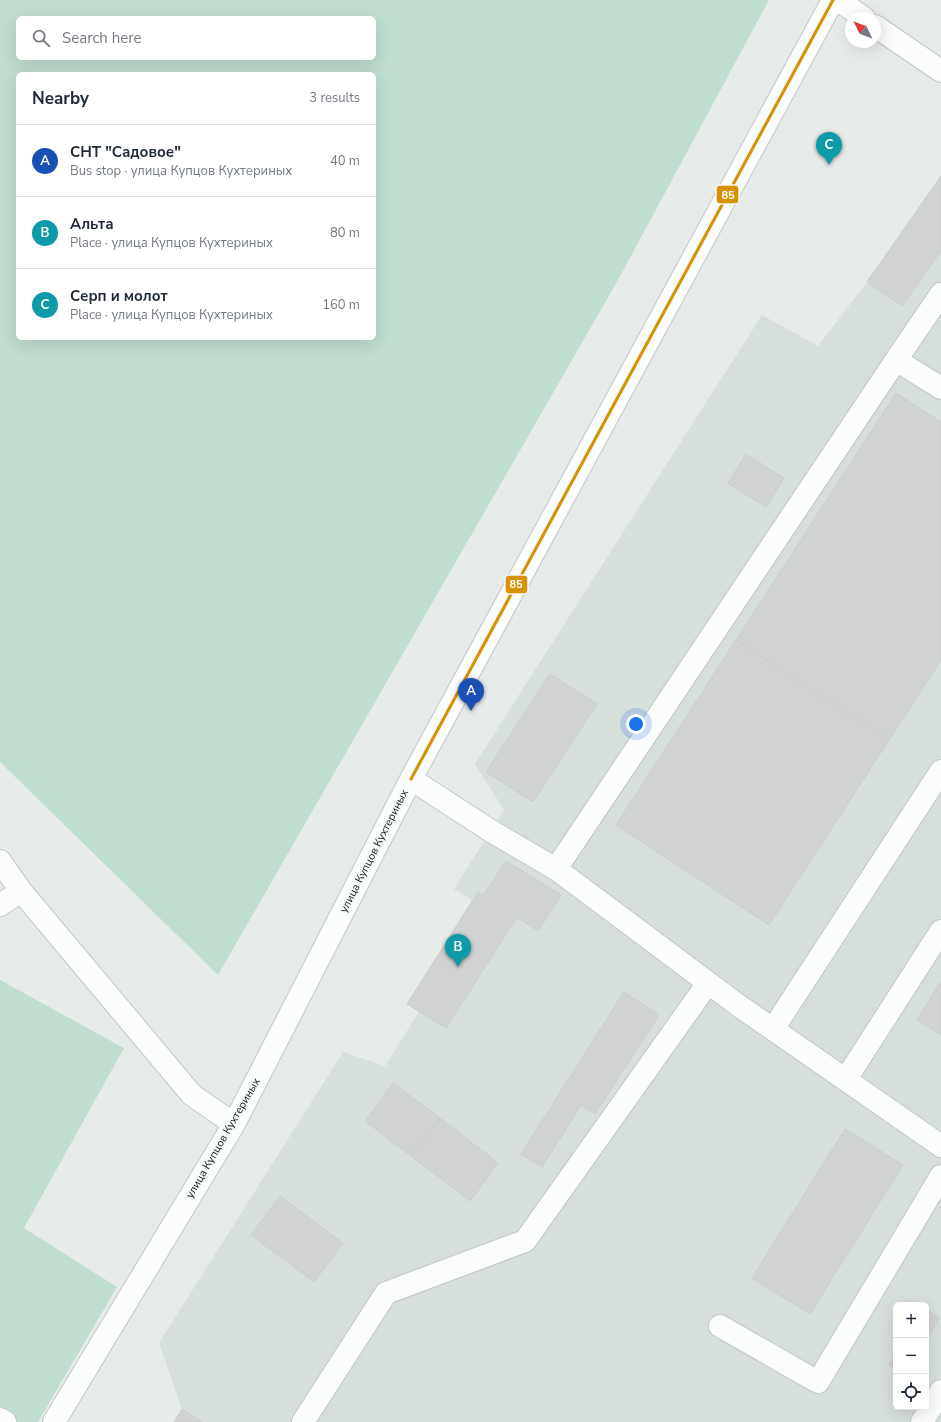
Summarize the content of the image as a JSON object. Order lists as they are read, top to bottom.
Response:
{
  "streets": {
    "street": ["улица Купцов Кухтериных"]
  },
  "lines": ["transit line 85"],
  "north": "top left",
  "page": {
    "search": "Search here",
    "heading": ["Nearby", "3 results"],
    "list": [
      {
        "mark": "A",
        "name": "СНТ \"Садовое\"",
        "note": "Bus stop · улица Купцов Кухтериных",
        "value": "40 m"
      },
      {
        "mark": "B",
        "name": "Альта",
        "note": "Place · улица Купцов Кухтериных",
        "value": "80 m"
      },
      {
        "mark": "C",
        "name": "Серп и молот",
        "note": "Place · улица Купцов Кухтериных",
        "value": "160 m"
      }
    ],
    "pins": ["C", "A", "B"],
    "map_buttons": ["+", "−"]
  }
}
